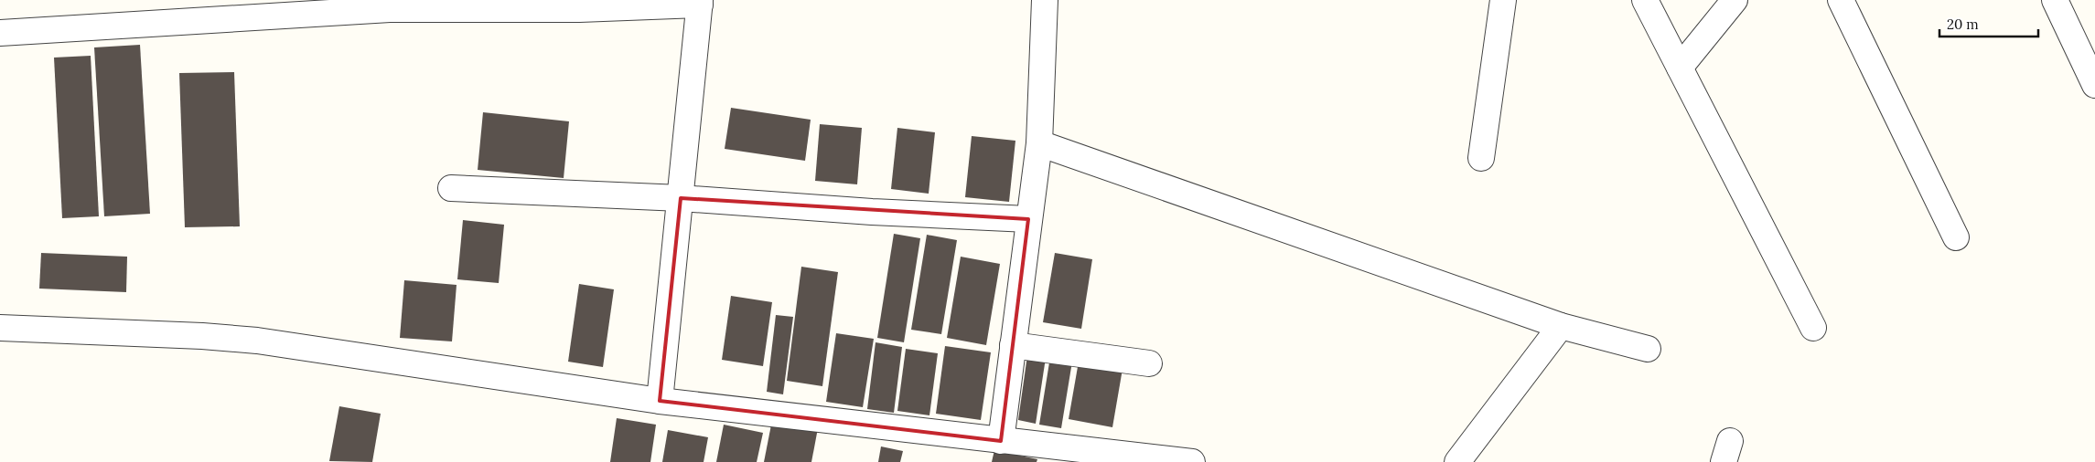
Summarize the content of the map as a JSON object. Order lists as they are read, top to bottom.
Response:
{
  "scale_bar": "20 m"
}
